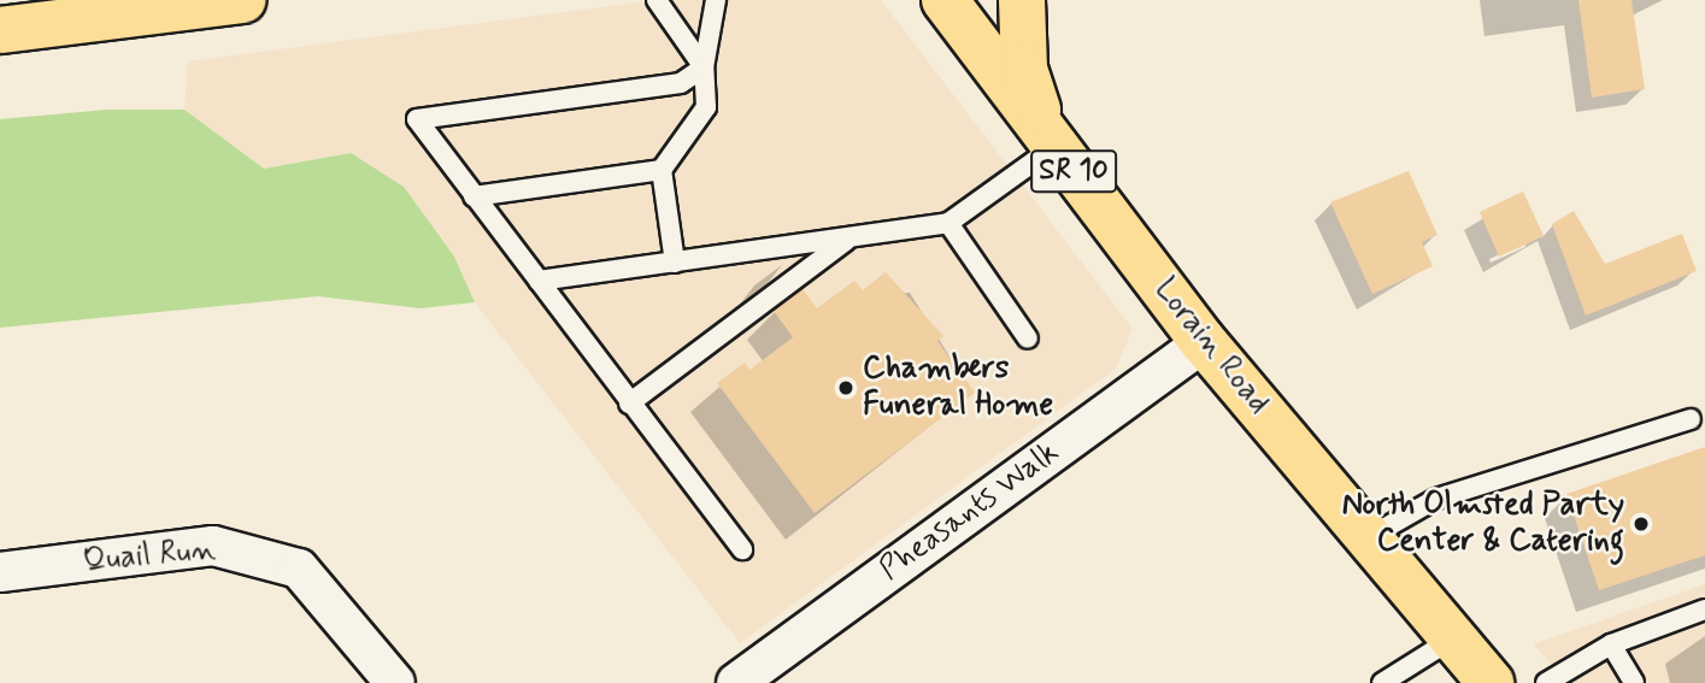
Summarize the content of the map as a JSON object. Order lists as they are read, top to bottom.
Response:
{
  "streets": {
    "main road": ["SR 10", "Lorain Road"],
    "street": ["Pheasants Walk", "Quail Run"]
  },
  "crossings": [
    ["Lorain Road", "Pheasants Walk"]
  ],
  "places": ["Chambers Funeral Home", "North Olmsted Party Center & Catering"]
}
